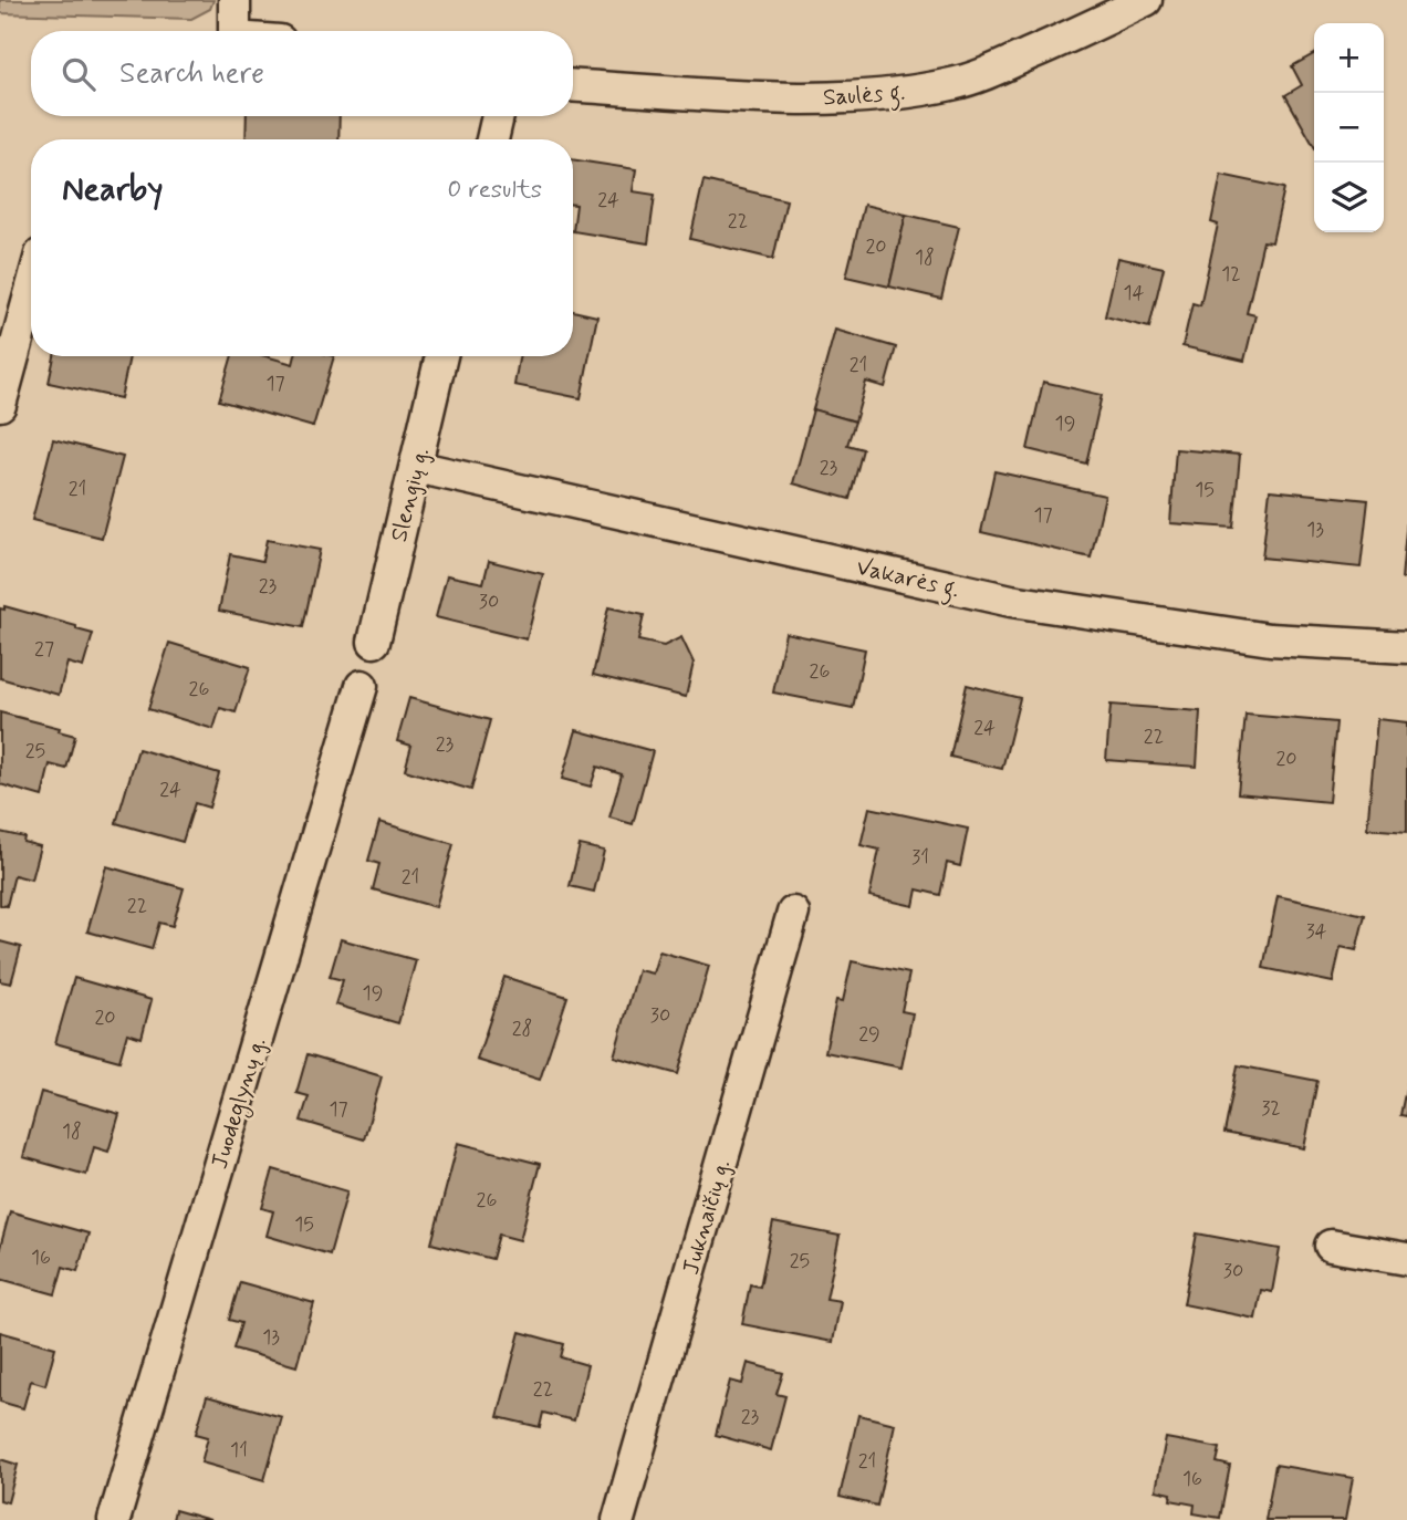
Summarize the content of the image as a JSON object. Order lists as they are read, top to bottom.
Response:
{
  "streets": {
    "street": [
      "Saulės g.",
      "Slengių g.",
      "Vakarės g.",
      "Juodeglynų g.",
      "Juknaičių g."
    ]
  },
  "crossings": [
    ["Slengių g.", "Vakarės g."]
  ],
  "house_numbers": [
    "24",
    "22",
    "20",
    "18",
    "12",
    "14",
    "21",
    "17",
    "19",
    "23",
    "21",
    "15",
    "17",
    "13",
    "23",
    "30",
    "27",
    "26",
    "26",
    "24",
    "22",
    "23",
    "25",
    "20",
    "24",
    "31",
    "21",
    "22",
    "34",
    "19",
    "30",
    "20",
    "28",
    "29",
    "32",
    "17",
    "18",
    "26",
    "15",
    "16",
    "25",
    "30",
    "13",
    "22",
    "23",
    "11",
    "21",
    "16"
  ],
  "page": {
    "map_buttons": ["+", "−"],
    "search": "Search here",
    "heading": ["Nearby", "0 results"]
  }
}
